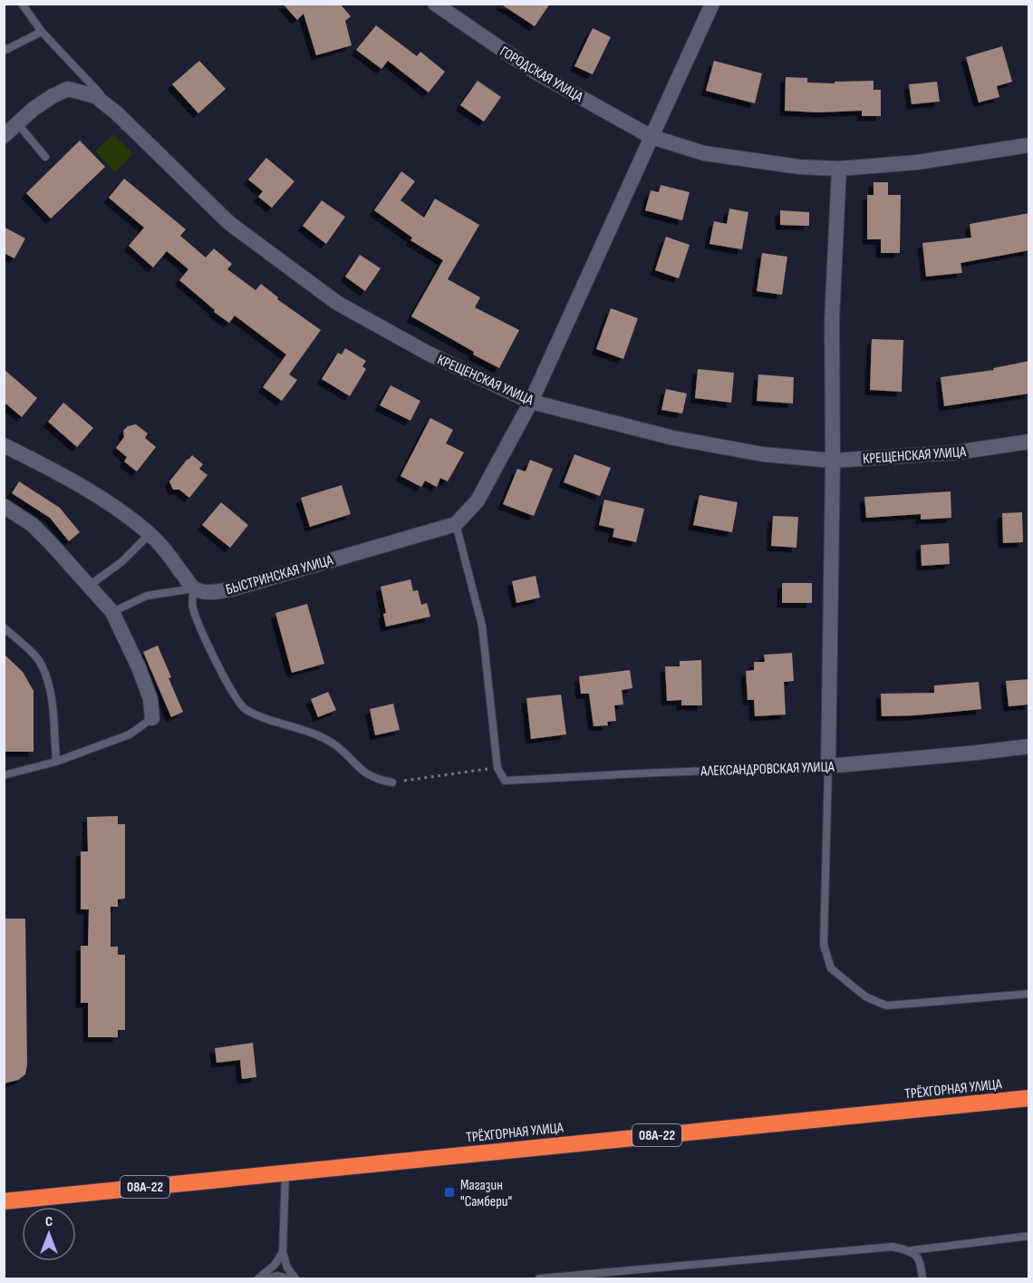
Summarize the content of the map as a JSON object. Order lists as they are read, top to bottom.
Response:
{
  "streets": {
    "highway": ["ТРЁХГОРНАЯ УЛИЦА", "08А-22"],
    "street": [
      "ГОРОДСКАЯ УЛИЦА",
      "КРЕЩЕНСКАЯ УЛИЦА",
      "БЫСТРИНСКАЯ УЛИЦА",
      "АЛЕКСАНДРОВСКАЯ УЛИЦА"
    ]
  },
  "places": {
    "transit": ["Магазин \"Самбери\""]
  },
  "north": "top"
}
